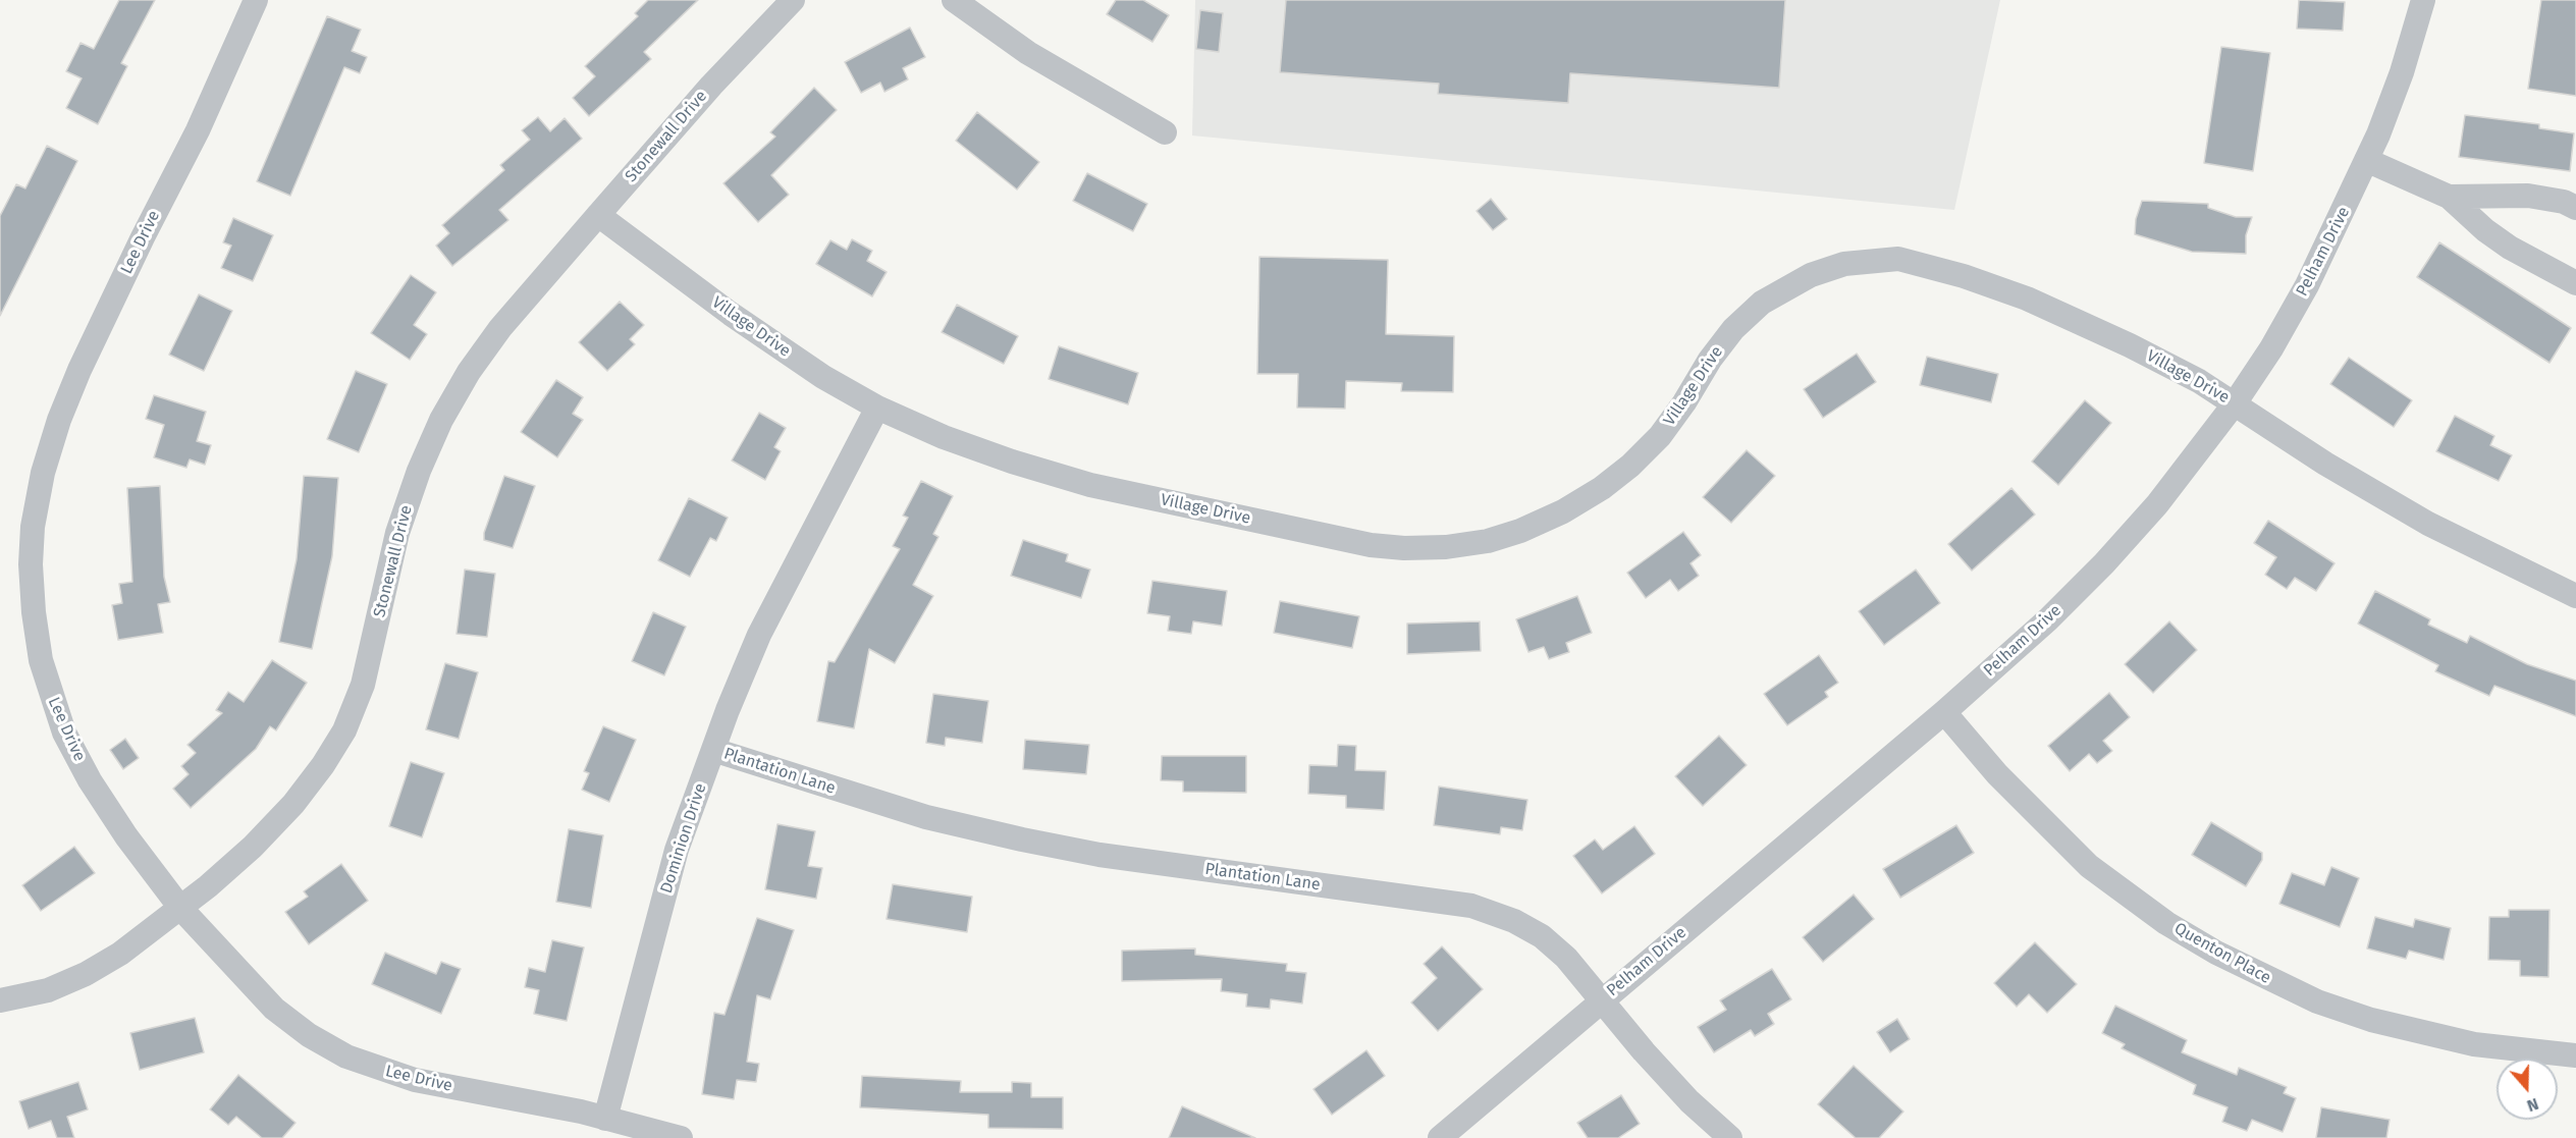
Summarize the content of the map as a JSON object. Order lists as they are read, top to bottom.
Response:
{
  "streets": {
    "street": [
      "Stonewall Drive",
      "Lee Drive",
      "Pelham Drive",
      "Village Drive",
      "Plantation Lane",
      "Dominion Drive",
      "Quenton Place"
    ]
  },
  "crossings": [
    ["Stonewall Drive", "Lee Drive"],
    ["Stonewall Drive", "Village Drive"],
    ["Lee Drive", "Dominion Drive"],
    ["Pelham Drive", "Village Drive"],
    ["Pelham Drive", "Plantation Lane"],
    ["Pelham Drive", "Quenton Place"],
    ["Village Drive", "Dominion Drive"],
    ["Plantation Lane", "Dominion Drive"]
  ],
  "north": "bottom"
}
